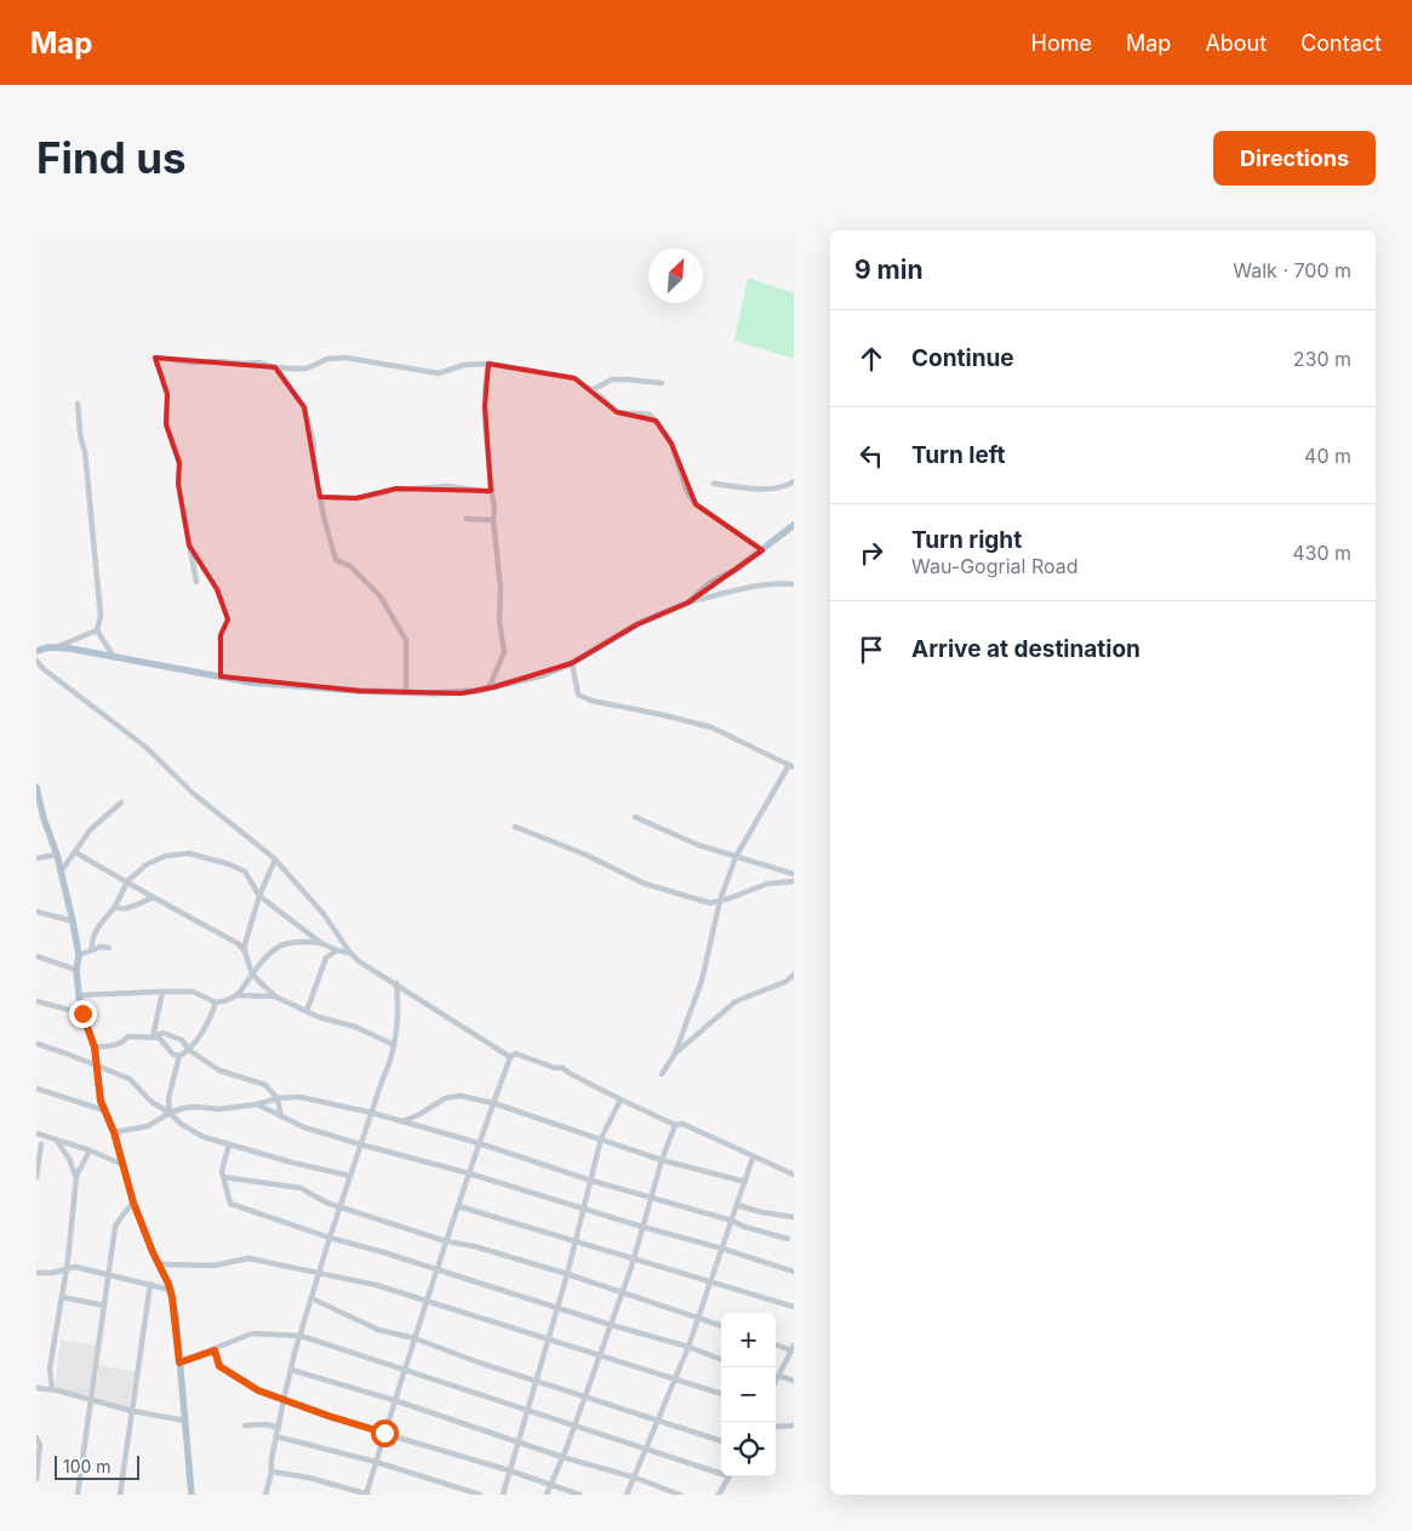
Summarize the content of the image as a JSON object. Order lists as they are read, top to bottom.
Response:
{
  "scale_bar": "100 m",
  "north": "top right",
  "page": {
    "header": "Map",
    "nav": [
      "Home",
      "Map",
      "About",
      "Contact"
    ],
    "buttons": "Directions",
    "title": "Find us",
    "heading": ["9 min", "Walk · 700 m"],
    "list": [
      ["Continue", "230 m"],
      ["Turn left", "40 m"],
      ["Turn right", "Wau-Gogrial Road", "430 m"],
      "Arrive at destination"
    ],
    "map_buttons": ["+", "−"],
    "scale": "100 m"
  }
}
